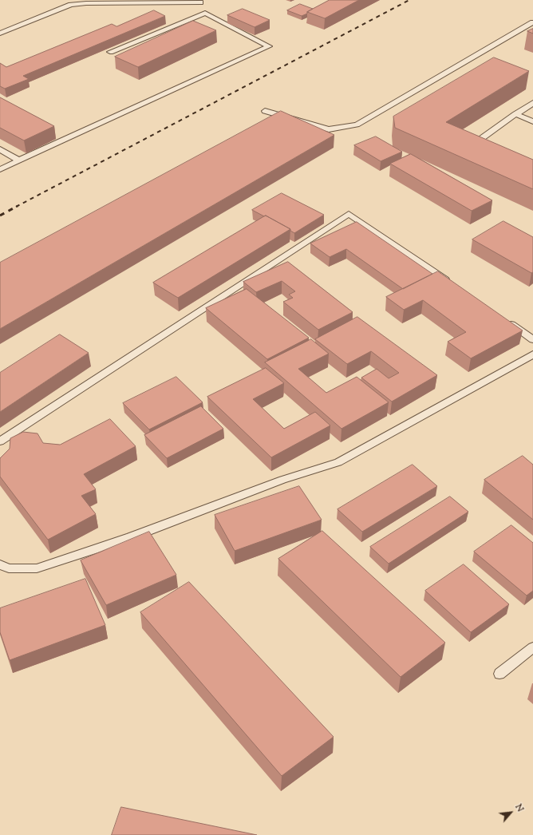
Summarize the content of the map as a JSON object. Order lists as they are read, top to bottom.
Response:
{
  "north": "top right"
}
